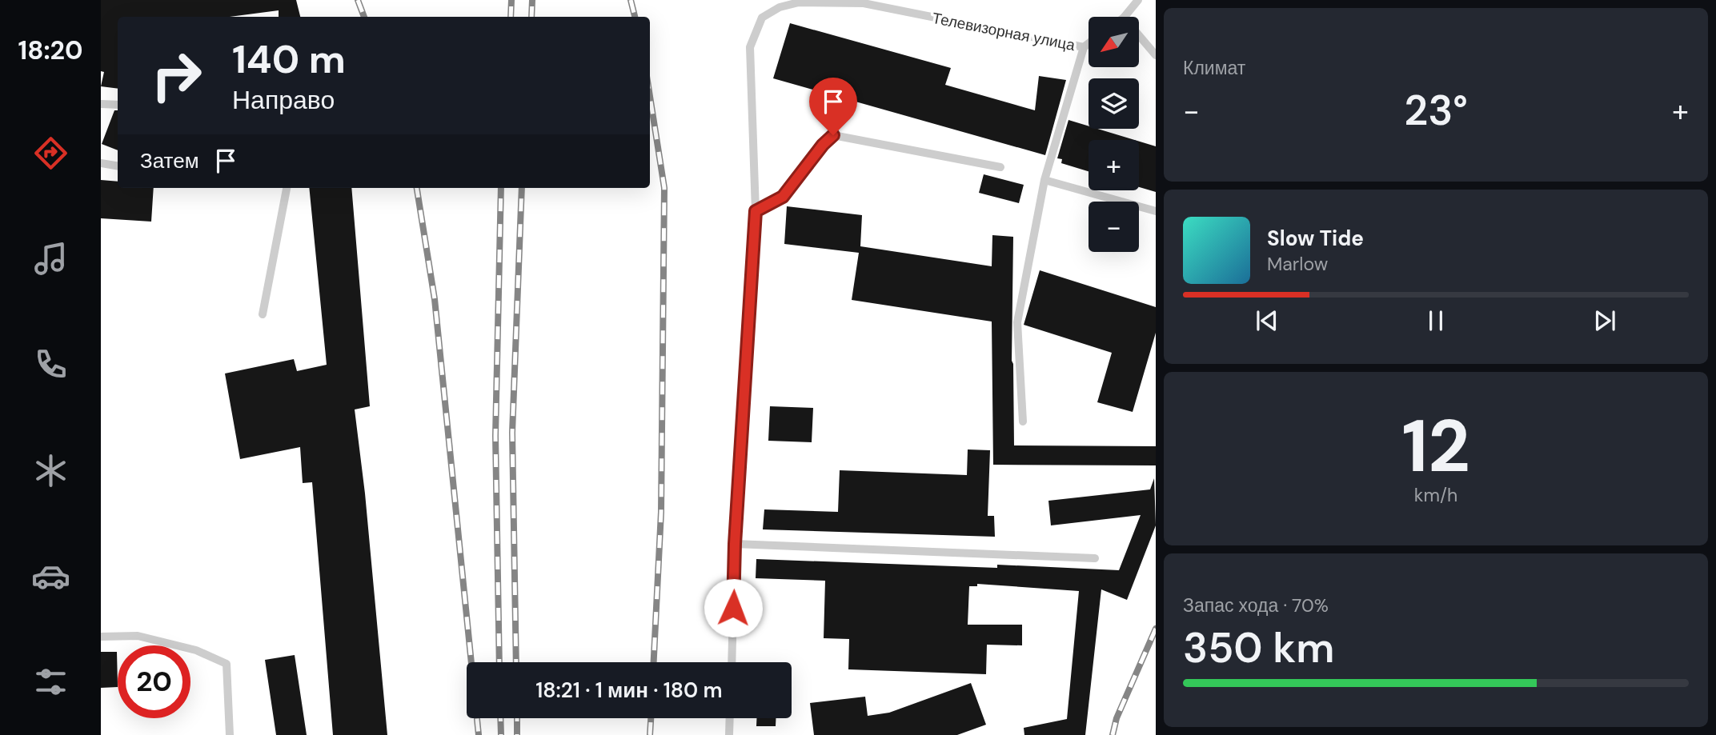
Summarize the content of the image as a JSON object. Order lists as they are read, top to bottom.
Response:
{
  "streets": {
    "lane": ["Телевизорная улица"]
  },
  "north": "bottom left",
  "page": {
    "tabs": "18:20",
    "tile": [
      "Климат",
      ["12", "km/h"],
      ["Запас хода · 70%", "350 km"]
    ],
    "map_buttons": ["+", "−"],
    "turn": ["140 m", "Направо"],
    "heat": ["−", "23°", "+"],
    "then": "Затем",
    "song": ["Slow Tide", "Marlow"],
    "limit": "20",
    "trip": "18:21 · 1 мин · 180 m"
  }
}
